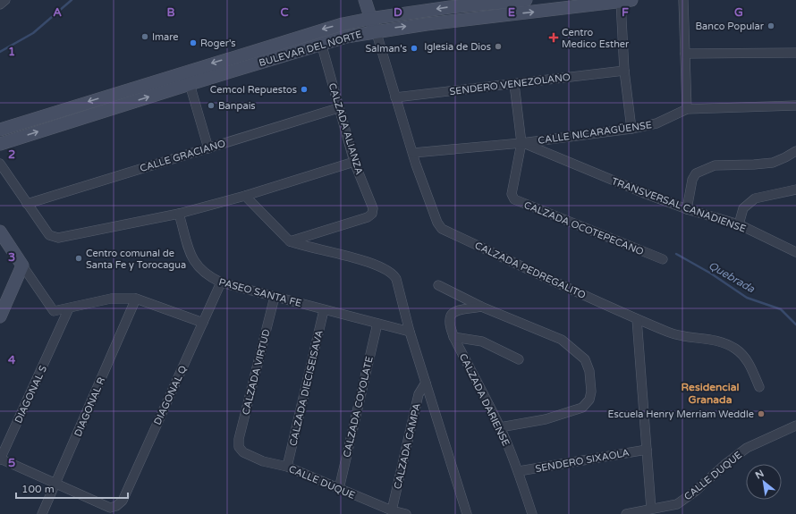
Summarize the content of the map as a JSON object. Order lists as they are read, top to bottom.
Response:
{
  "streets": {
    "main road": ["BULEVAR DEL NORTE"],
    "street": [
      "SENDERO VENEZOLANO",
      "CALZADA ALIANZA",
      "CALLE NICARAGÜENSE",
      "CALLE GRACIANO",
      "TRANSVERSAL CANADIENSE",
      "CALZADA OCOTEPECANO",
      "CALZADA PEDREGALITO",
      "PASEO SANTA FE",
      "CALZADA VIRTUD",
      "CALZADA DIECISEISAVA",
      "DIAGONAL S",
      "DIAGONAL Q",
      "CALZADA DARIENSE",
      "DIAGONAL R",
      "CALZADA COYOLATE",
      "CALZADA CAMPA",
      "SENDERO SIXAOLA",
      "CALLE DUQUE"
    ]
  },
  "crossings": [
    ["BULEVAR DEL NORTE", "CALZADA ALIANZA"],
    ["BULEVAR DEL NORTE", "CALZADA PEDREGALITO"],
    ["SENDERO VENEZOLANO", "CALZADA OCOTEPECANO"],
    ["SENDERO VENEZOLANO", "CALZADA PEDREGALITO"],
    ["CALZADA ALIANZA", "CALLE GRACIANO"],
    ["CALLE NICARAGÜENSE", "TRANSVERSAL CANADIENSE"],
    ["CALLE NICARAGÜENSE", "CALZADA OCOTEPECANO"],
    ["CALLE NICARAGÜENSE", "CALZADA PEDREGALITO"],
    ["TRANSVERSAL CANADIENSE", "CALZADA OCOTEPECANO"],
    ["PASEO SANTA FE", "CALZADA VIRTUD"],
    ["PASEO SANTA FE", "CALZADA DIECISEISAVA"],
    ["PASEO SANTA FE", "DIAGONAL Q"],
    ["PASEO SANTA FE", "CALZADA COYOLATE"],
    ["CALZADA VIRTUD", "CALLE DUQUE"],
    ["CALZADA DIECISEISAVA", "CALLE DUQUE"],
    ["DIAGONAL Q", "DIAGONAL R"],
    ["CALZADA DARIENSE", "SENDERO SIXAOLA"],
    ["CALZADA COYOLATE", "CALLE DUQUE"],
    ["CALZADA CAMPA", "CALLE DUQUE"]
  ],
  "districts": ["Residencial Granada"],
  "water": ["Quebrada"],
  "places": {
    "other": [
      "Banco Popular",
      "Imare",
      "Roger's",
      "Iglesia de Dios",
      "Salman's",
      "Cemcol Repuestos",
      "Banpais",
      "Centro comunal de Santa Fe y Torocagua",
      "Escuela Henry Merriam Weddle"
    ],
    "health": ["Centro Medico Esther"]
  },
  "scale_bar": "100 m",
  "north": "top left",
  "grid": {
    "columns": [
      "A",
      "B",
      "C",
      "D",
      "E",
      "F",
      "G"
    ],
    "rows": [
      "1",
      "2",
      "3",
      "4",
      "5"
    ]
  }
}
